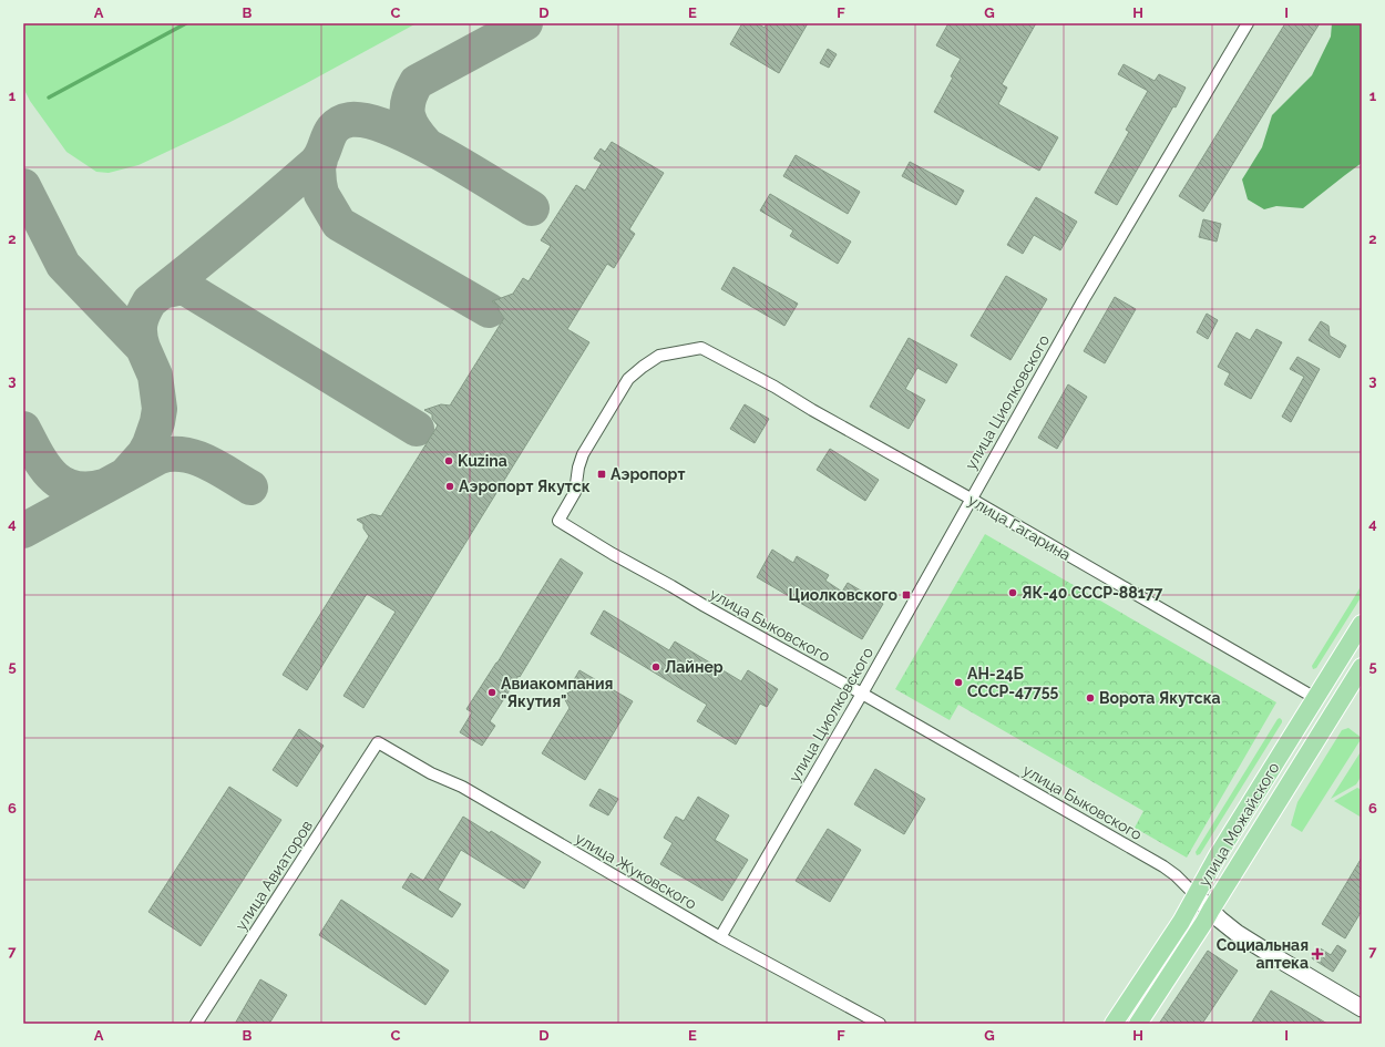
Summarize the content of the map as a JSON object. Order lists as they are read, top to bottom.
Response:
{
  "streets": {
    "main road": ["улица Гагарина", "улица Можайского"],
    "street": [
      "улица Циолковского",
      "улица Быковского",
      "улица Жуковского",
      "улица Авиаторов"
    ]
  },
  "crossings": [
    ["улица Циолковского", "улица Гагарина"],
    ["улица Циолковского", "улица Быковского"],
    ["улица Циолковского", "улица Жуковского"],
    ["улица Гагарина", "улица Быковского"],
    ["улица Гагарина", "улица Можайского"],
    ["улица Быковского", "улица Можайского"],
    ["улица Жуковского", "улица Авиаторов"]
  ],
  "places": {
    "other": [
      "Kuzina",
      "Аэропорт Якутск",
      "ЯК-40 СССР-88177",
      "Лайнер",
      "АН-24Б СССР-47755",
      "Авиакомпания \"Якутия\"",
      "Ворота Якутска"
    ],
    "transit": ["Аэропорт", "Циолковского"],
    "health": ["Социальная аптека"]
  },
  "grid": {
    "columns": [
      "A",
      "B",
      "C",
      "D",
      "E",
      "F",
      "G",
      "H",
      "I"
    ],
    "rows": [
      "1",
      "2",
      "3",
      "4",
      "5",
      "6",
      "7"
    ]
  }
}
